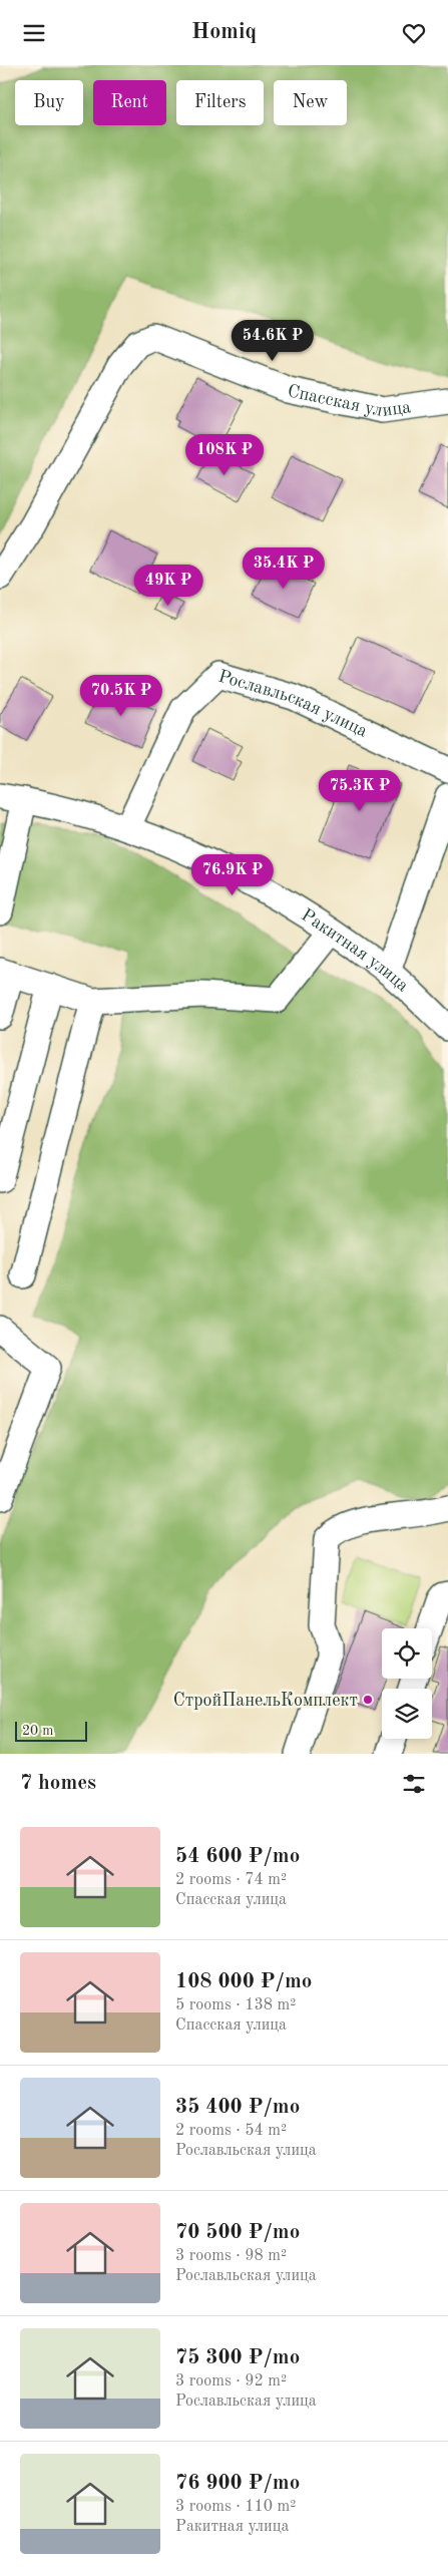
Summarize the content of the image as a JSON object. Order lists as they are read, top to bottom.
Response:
{
  "streets": {
    "street": ["Спасская улица", "Рославльская улица", "Ракитная улица"]
  },
  "crossings": [
    ["Рославльская улица", "Ракитная улица"]
  ],
  "places": ["СтройПанельКомплект"],
  "scale_bar": "20 m",
  "page": {
    "header": "Homiq",
    "chip": [
      "Buy",
      "Rent",
      "Filters",
      "New"
    ],
    "price": [
      "54.6K ₽",
      "108K ₽",
      "35.4K ₽",
      "49K ₽",
      "70.5K ₽",
      "75.3K ₽",
      "76.9K ₽"
    ],
    "scale": "20 m",
    "heading": "7 homes",
    "list": [
      {
        "name": "54 600 ₽/mo",
        "note": "2 rooms · 74 m² · Спасская улица"
      },
      {
        "name": "108 000 ₽/mo",
        "note": "5 rooms · 138 m² · Спасская улица"
      },
      {
        "name": "35 400 ₽/mo",
        "note": "2 rooms · 54 m² · Рославльская улица"
      },
      {
        "name": "70 500 ₽/mo",
        "note": "3 rooms · 98 m² · Рославльская улица"
      },
      {
        "name": "75 300 ₽/mo",
        "note": "3 rooms · 92 m² · Рославльская улица"
      },
      {
        "name": "76 900 ₽/mo",
        "note": "3 rooms · 110 m² · Ракитная улица"
      }
    ]
  }
}
